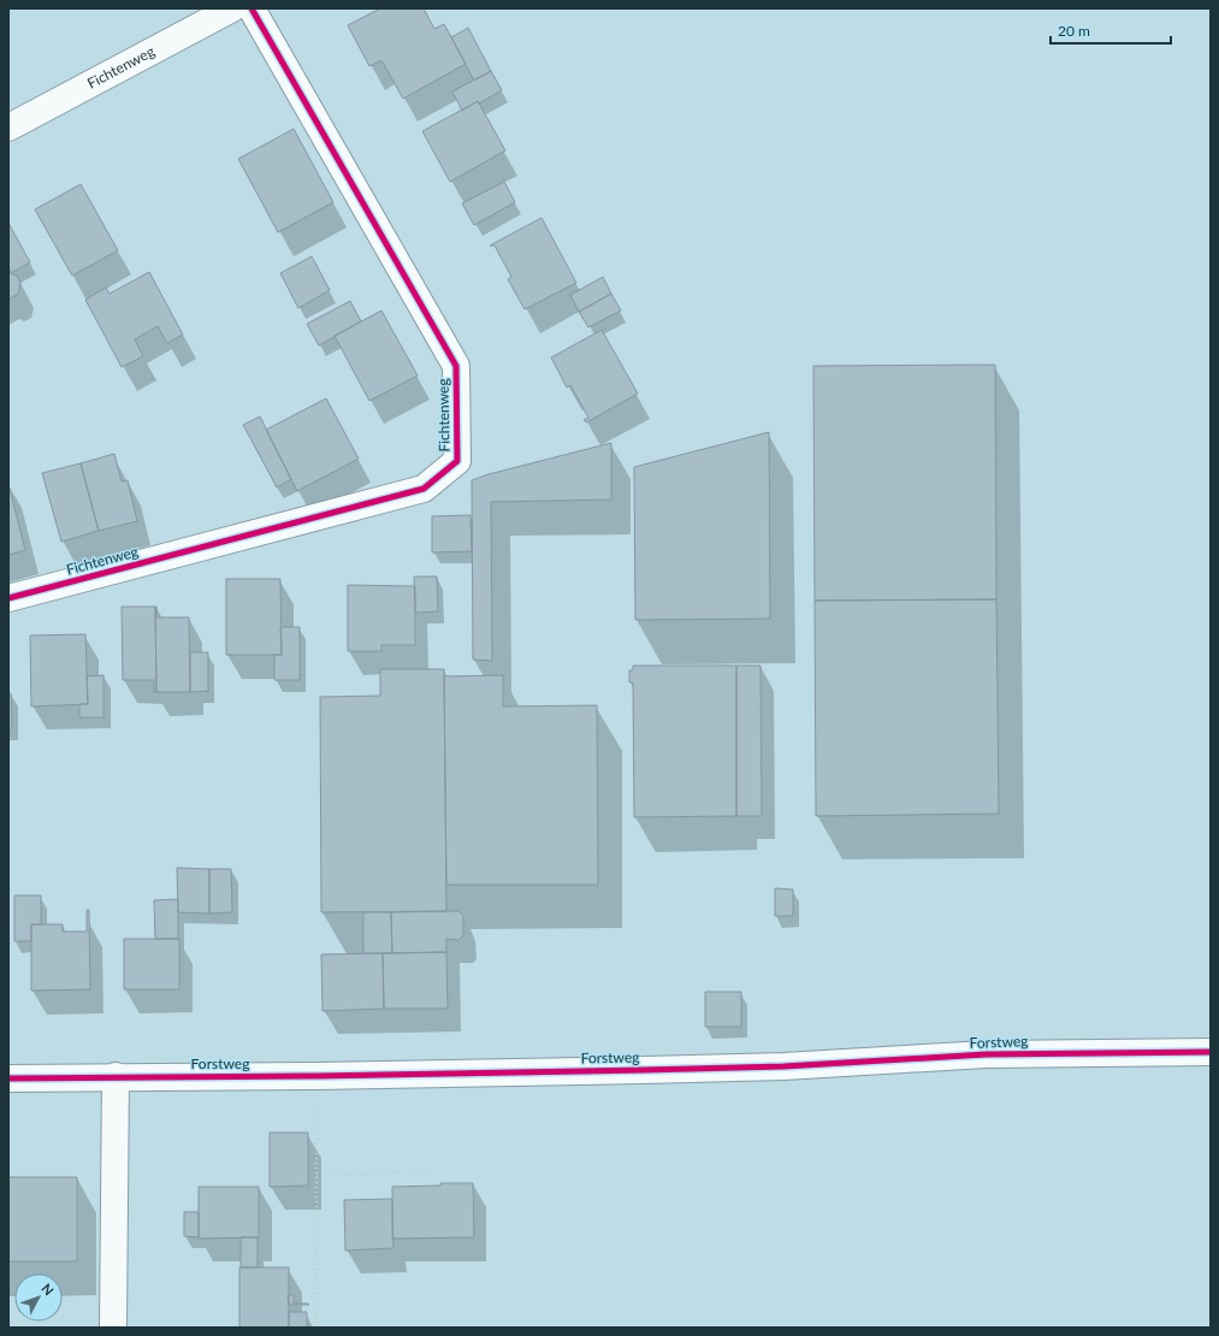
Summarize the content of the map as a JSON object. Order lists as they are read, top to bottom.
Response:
{
  "streets": {
    "street": ["Fichtenweg", "Forstweg"]
  },
  "scale_bar": "20 m",
  "north": "top right"
}
